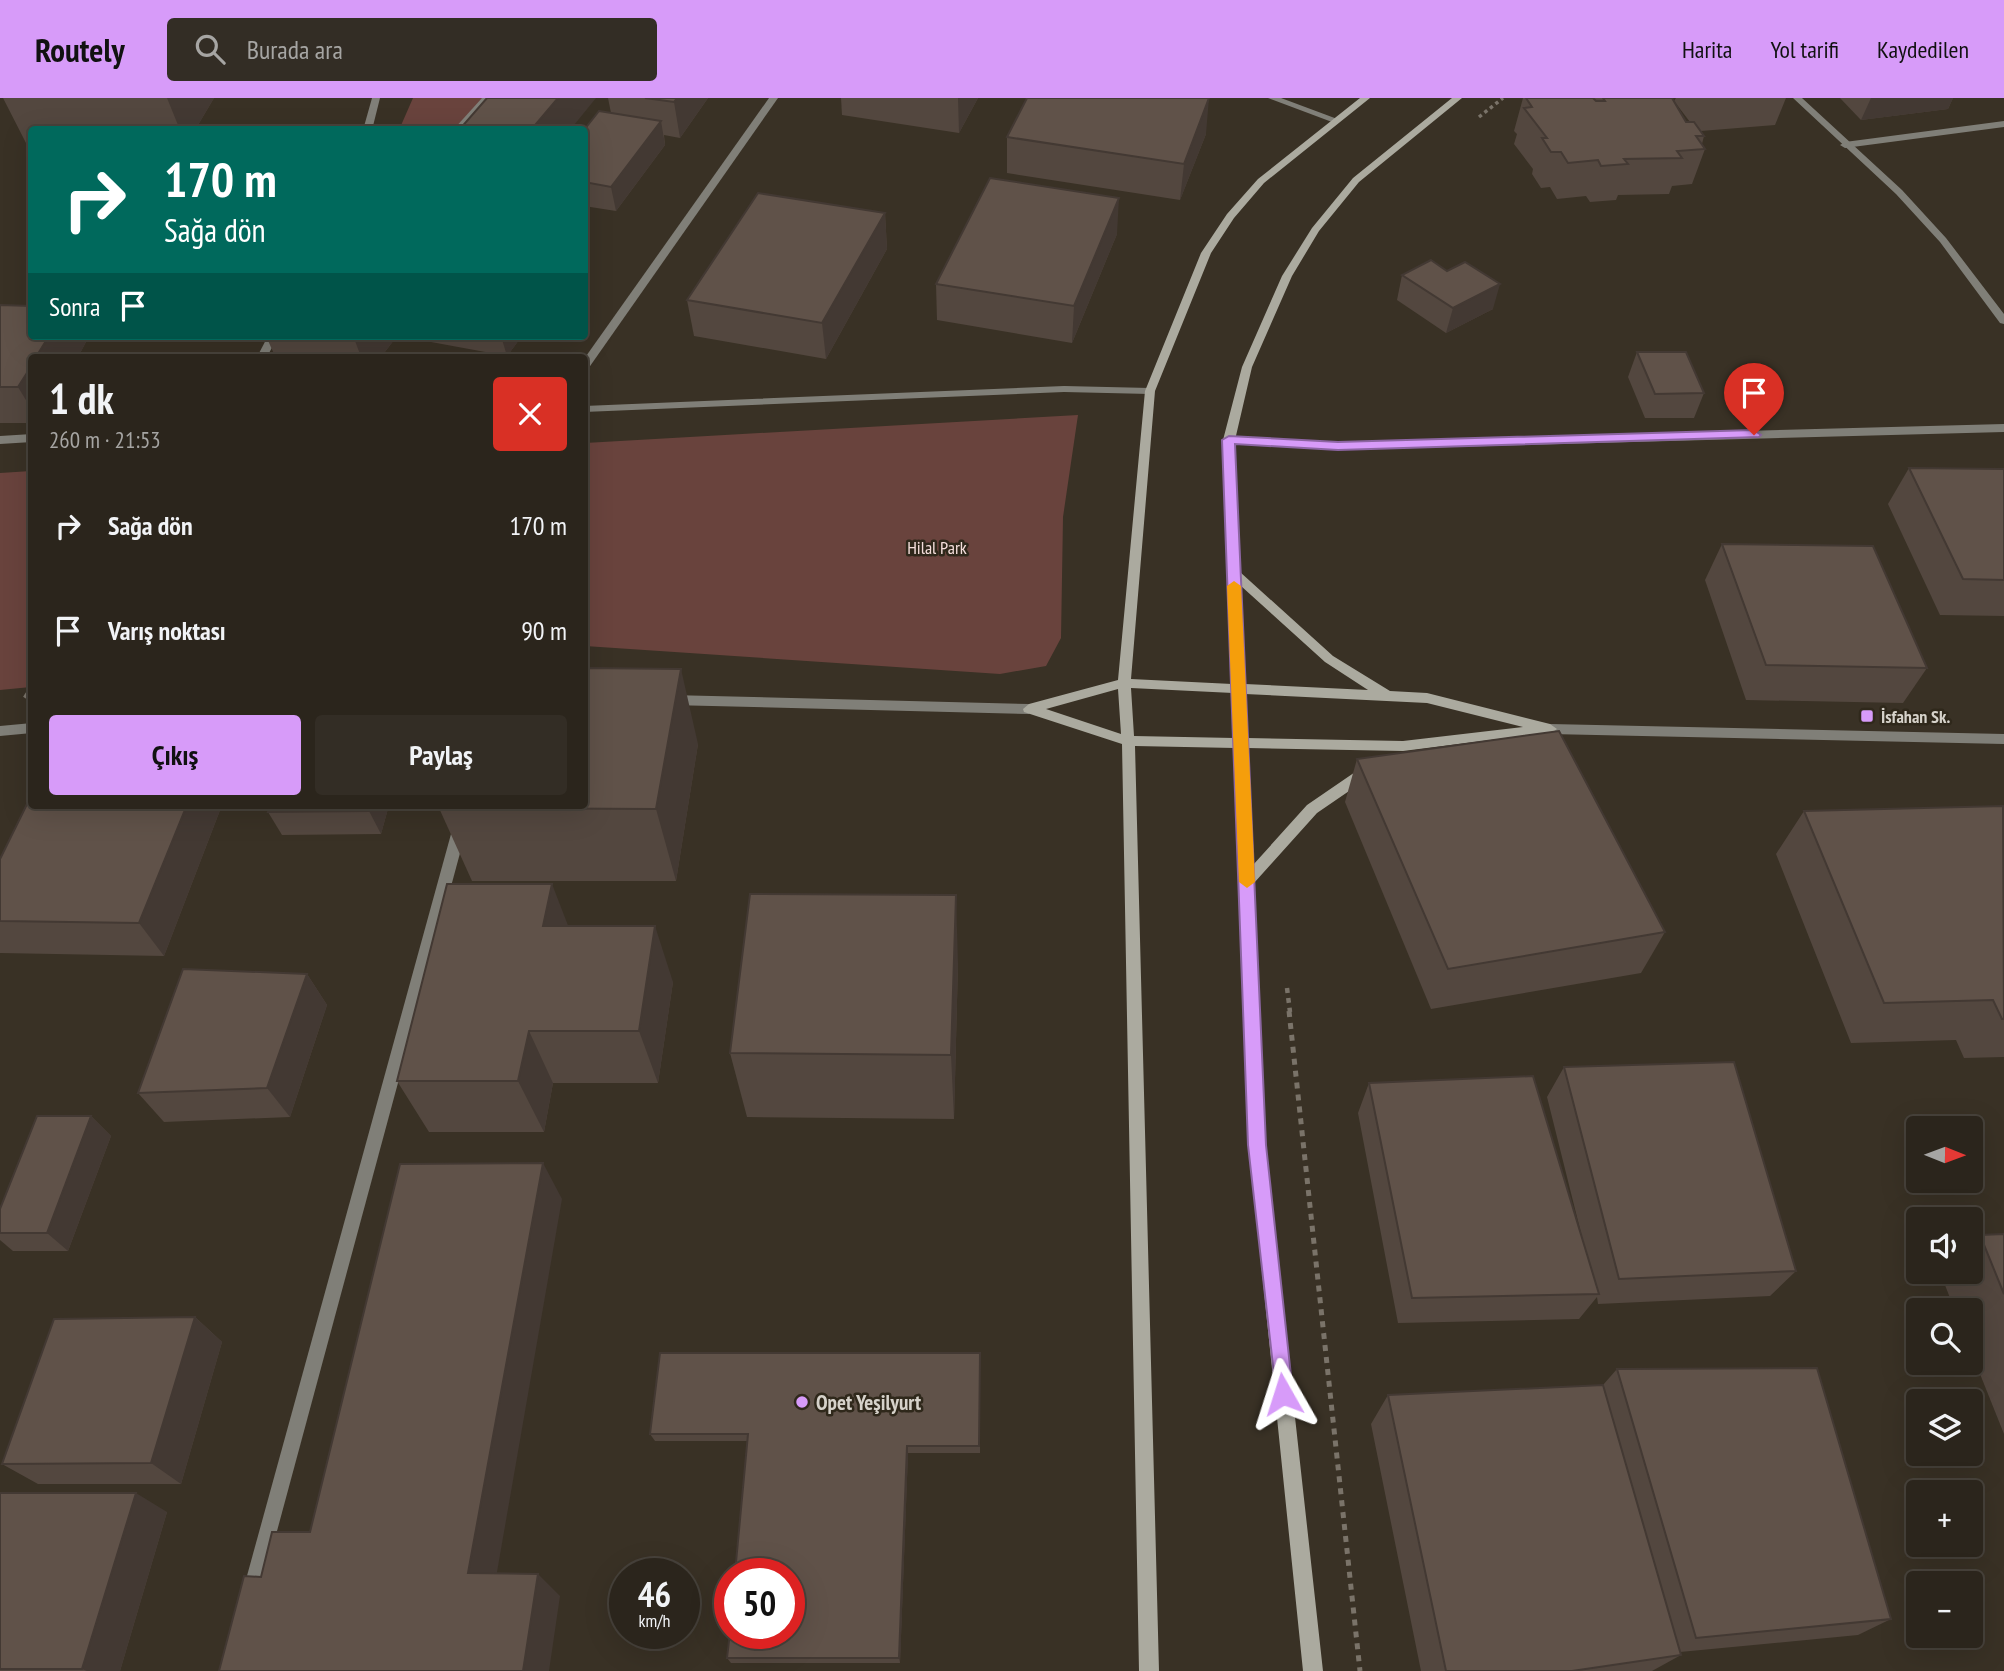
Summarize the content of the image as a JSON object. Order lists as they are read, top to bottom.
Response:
{
  "parks": ["Hilal Park"],
  "places": {
    "transit": ["İsfahan Sk."],
    "other": ["Opet Yeşilyurt"]
  },
  "north": "right",
  "page": {
    "header": "Routely",
    "search": "Burada ara",
    "nav": ["Harita", "Yol tarifi", "Kaydedilen"],
    "turn": ["170 m", "Sağa dön"],
    "then": "Sonra",
    "heading": ["1 dk", "260 m · 21:53"],
    "list": [
      {
        "name": "Sağa dön",
        "value": "170 m"
      },
      {
        "name": "Varış noktası",
        "value": "90 m"
      }
    ],
    "buttons": ["Çıkış", "Paylaş"],
    "map_buttons": ["+", "−"],
    "speed": "46 km/h",
    "limit": "50"
  }
}
